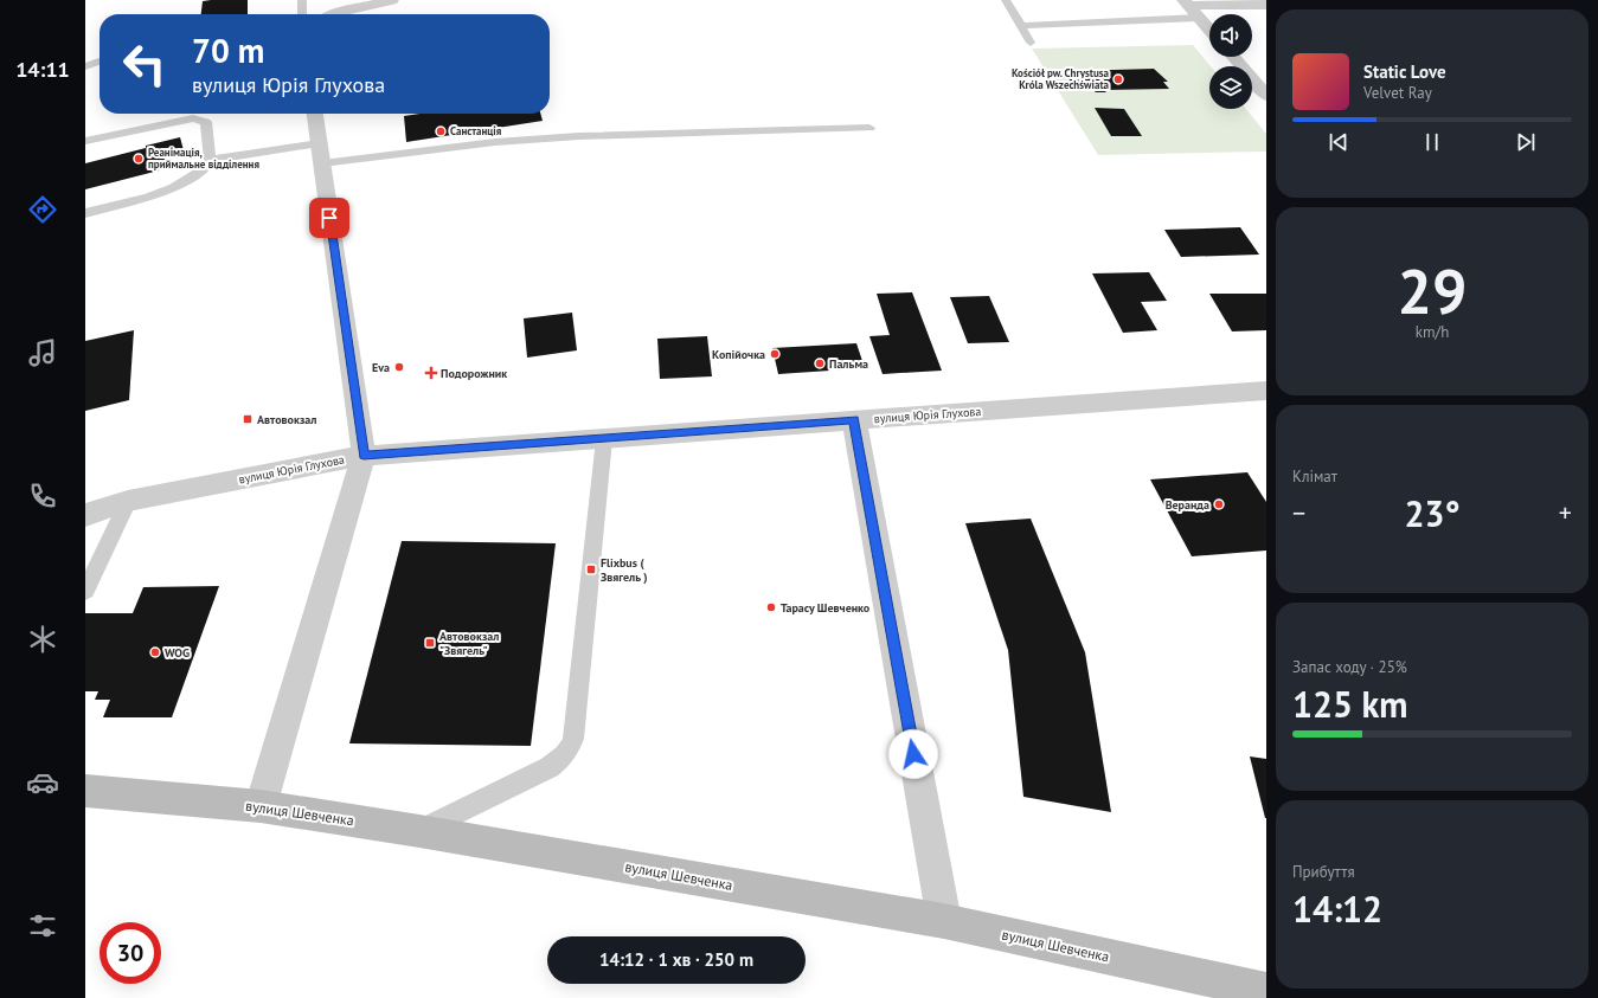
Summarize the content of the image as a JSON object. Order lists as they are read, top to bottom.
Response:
{
  "streets": {
    "main road": ["вулиця Шевченка"],
    "street": ["вулиця Юрія Глухова"]
  },
  "places": {
    "other": [
      "Kościół pw. Chrystusa Króla Wszechświata",
      "Санстанція",
      "Реанімація, приймальне відділення",
      "Копійочка",
      "Пальма",
      "Eva",
      "Веранда",
      "Тарасу Шевченко",
      "WOG"
    ],
    "health": ["Подорожник"],
    "transit": ["Автовокзал", "Flixbus ( Звягель )", "Автовокзал \"Звягель\""]
  },
  "page": {
    "tabs": "14:11",
    "turn": ["70 m", "вулиця Юрія Глухова"],
    "song": ["Static Love", "Velvet Ray"],
    "tile": [
      ["29", "km/h"],
      "Клімат",
      ["Запас ходу · 25%", "125 km"],
      ["Прибуття", "14:12"]
    ],
    "heat": ["−", "23°", "+"],
    "limit": "30",
    "trip": "14:12 · 1 хв · 250 m"
  }
}
